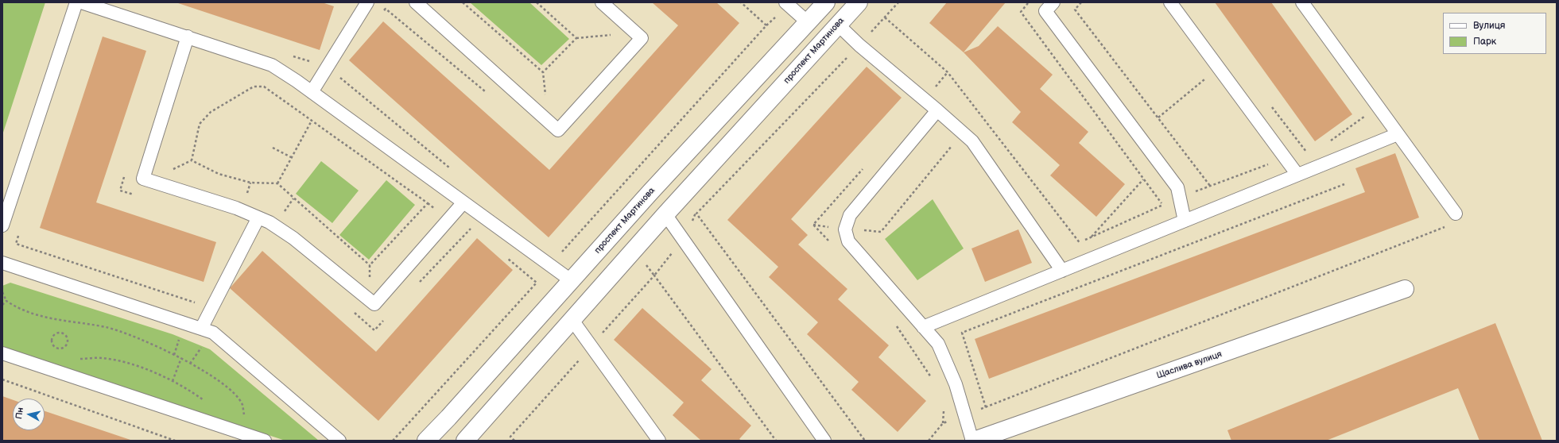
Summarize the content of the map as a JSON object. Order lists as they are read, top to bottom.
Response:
{
  "streets": {
    "street": ["проспект Мартинова", "Щаслива вулиця"]
  },
  "legend": ["Вулиця", "Парк"],
  "north": "left"
}
